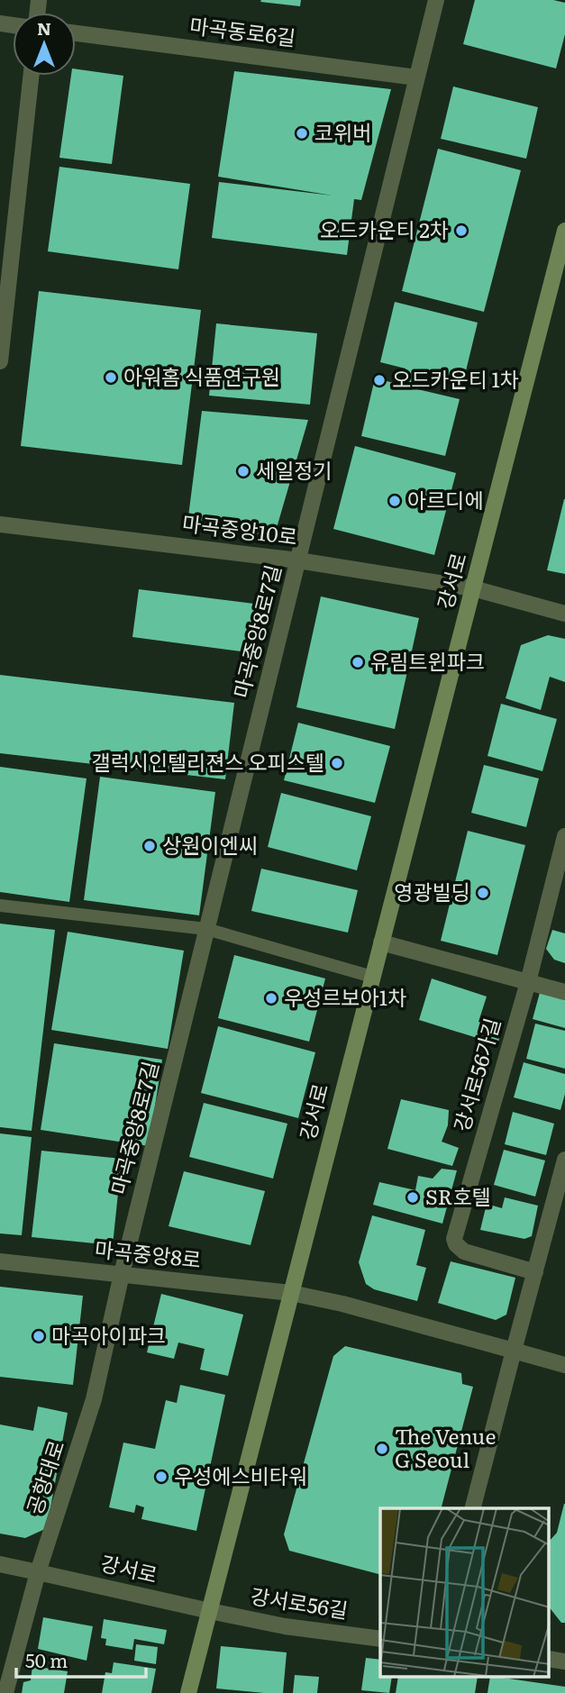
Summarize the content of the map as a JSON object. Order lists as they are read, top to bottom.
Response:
{
  "streets": {
    "main road": ["강서로"],
    "street": [
      "마곡동로6길",
      "마곡중앙10로",
      "마곡중앙8로7길",
      "강서로56가길",
      "마곡중앙8로",
      "공항대로",
      "강서로56길"
    ]
  },
  "crossings": [
    ["마곡동로6길", "마곡중앙8로7길"],
    ["마곡중앙10로", "강서로"],
    ["마곡중앙10로", "마곡중앙8로7길"],
    ["강서로", "마곡중앙8로"],
    ["강서로", "공항대로"],
    ["강서로", "강서로56길"],
    ["마곡중앙8로7길", "마곡중앙8로"],
    ["마곡중앙8로7길", "공항대로"],
    ["마곡중앙8로", "공항대로"]
  ],
  "places": [
    "코위버",
    "오드카운티 2차",
    "아워홈 식품연구원",
    "오드카운티 1차",
    "세일정기",
    "아르디에",
    "유림트윈파크",
    "갤럭시인텔리젼스 오피스텔",
    "상원이엔씨",
    "영광빌딩",
    "우성르보아1차",
    "SR호텔",
    "마곡아이파크",
    "The Venue G Seoul",
    "우성에스비타워"
  ],
  "scale_bar": "50 m",
  "north": "top"
}
